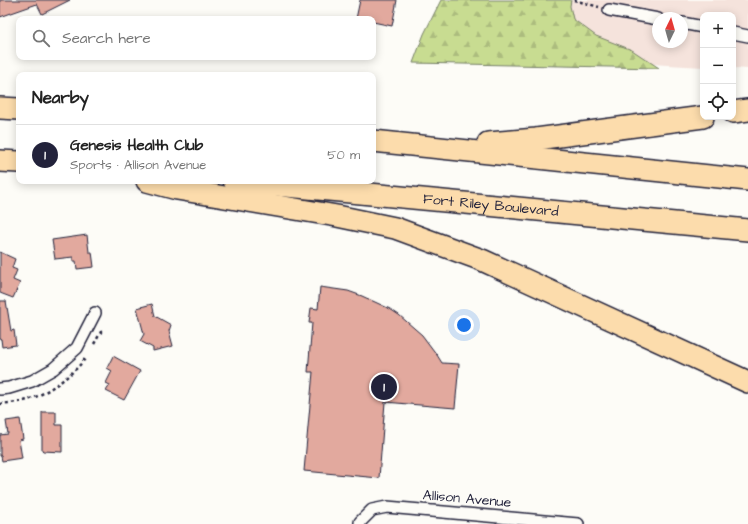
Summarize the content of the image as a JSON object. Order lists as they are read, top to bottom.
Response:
{
  "streets": {
    "highway": ["Fort Riley Boulevard"],
    "street": ["Allison Avenue"]
  },
  "north": "top",
  "page": {
    "map_buttons": ["+", "−"],
    "search": "Search here",
    "heading": "Nearby",
    "list": [
      {
        "mark": "1",
        "name": "Genesis Health Club",
        "note": "Sports · Allison Avenue",
        "value": "50 m"
      }
    ],
    "pins": "1"
  }
}
